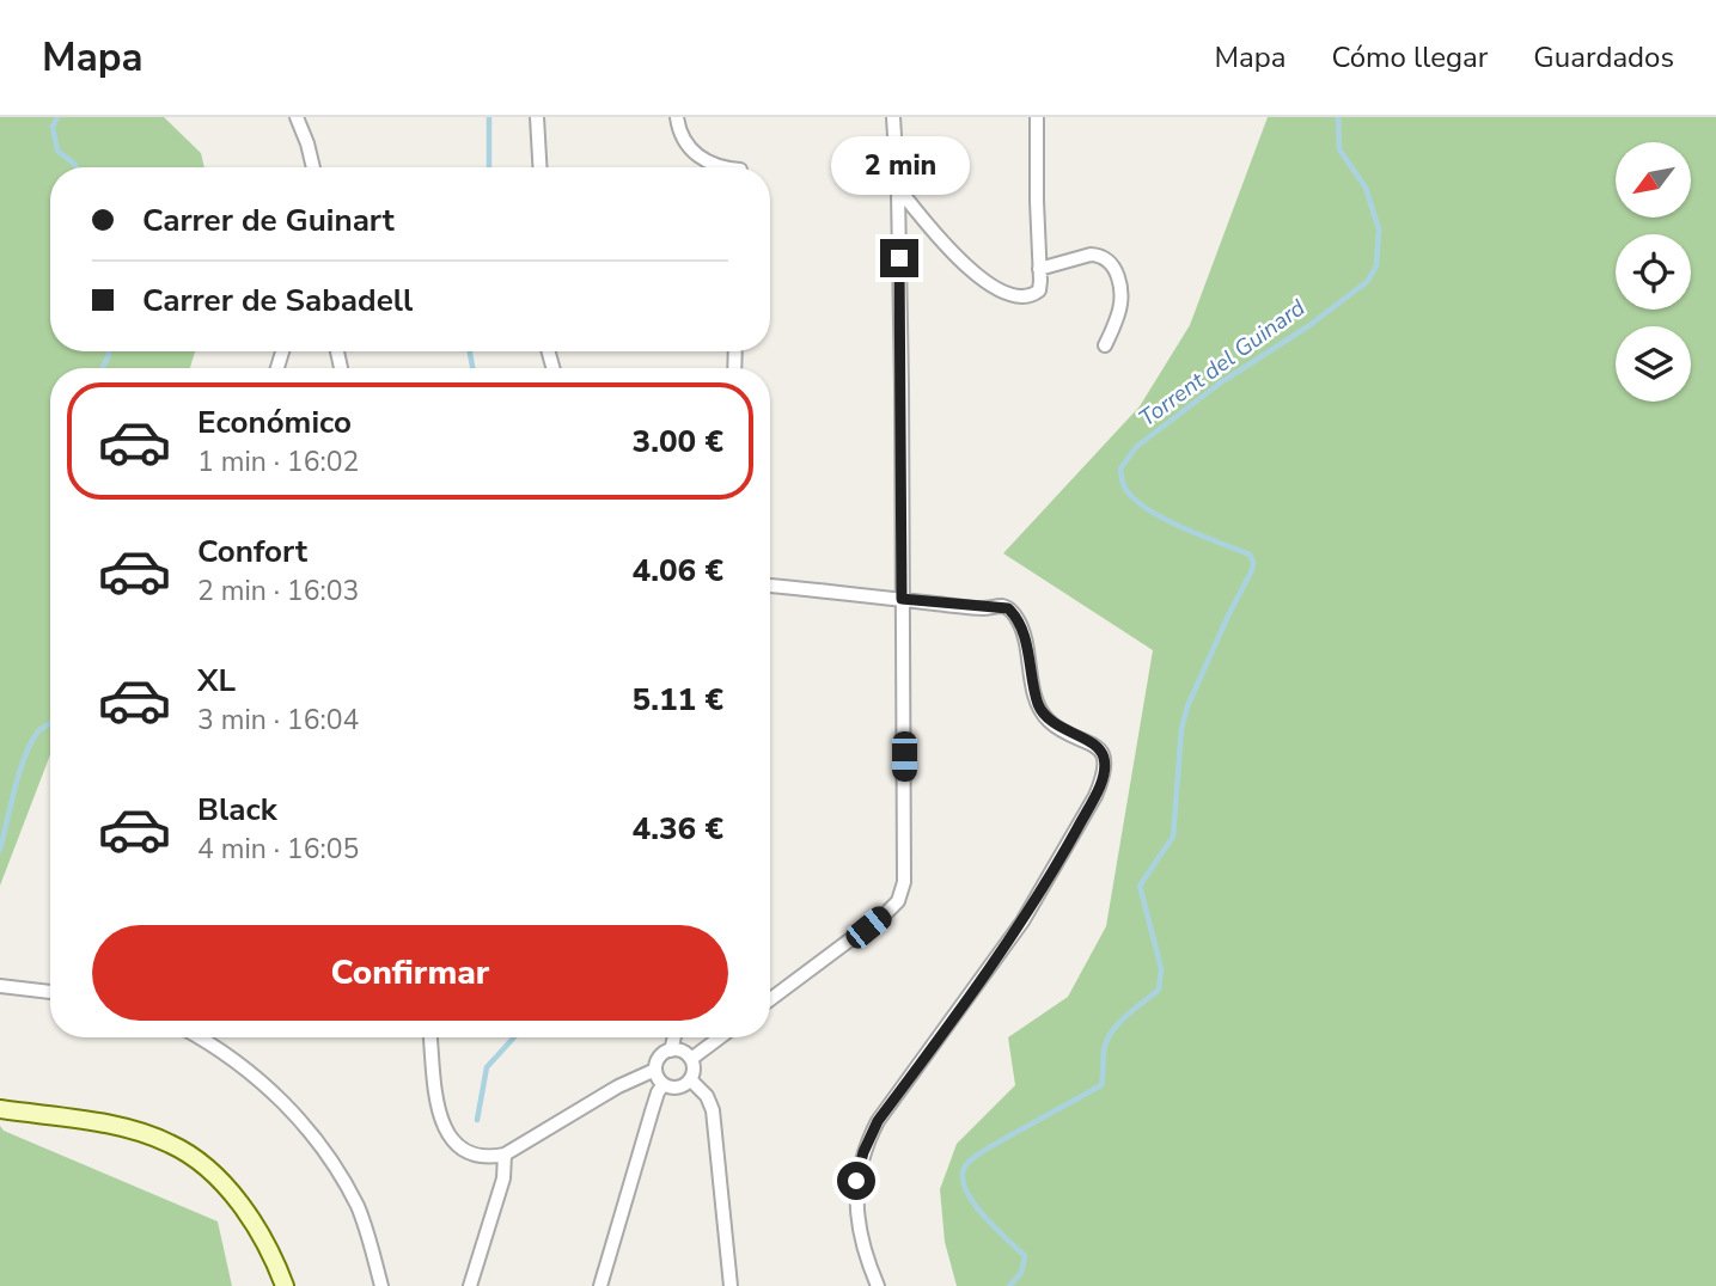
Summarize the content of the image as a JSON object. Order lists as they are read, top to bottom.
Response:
{
  "water": ["Torrent del Guinard"],
  "north": "bottom left",
  "page": {
    "header": "Mapa",
    "nav": ["Mapa", "Cómo llegar", "Guardados"],
    "bubble": "2 min",
    "banner": ["Carrer de Guinart", "Carrer de Sabadell"],
    "list": [
      {
        "name": "Económico",
        "note": "1 min · 16:02",
        "value": "3.00 €"
      },
      {
        "name": "Confort",
        "note": "2 min · 16:03",
        "value": "4.06 €"
      },
      {
        "name": "XL",
        "note": "3 min · 16:04",
        "value": "5.11 €"
      },
      {
        "name": "Black",
        "note": "4 min · 16:05",
        "value": "4.36 €"
      }
    ],
    "buttons": "Confirmar"
  }
}
